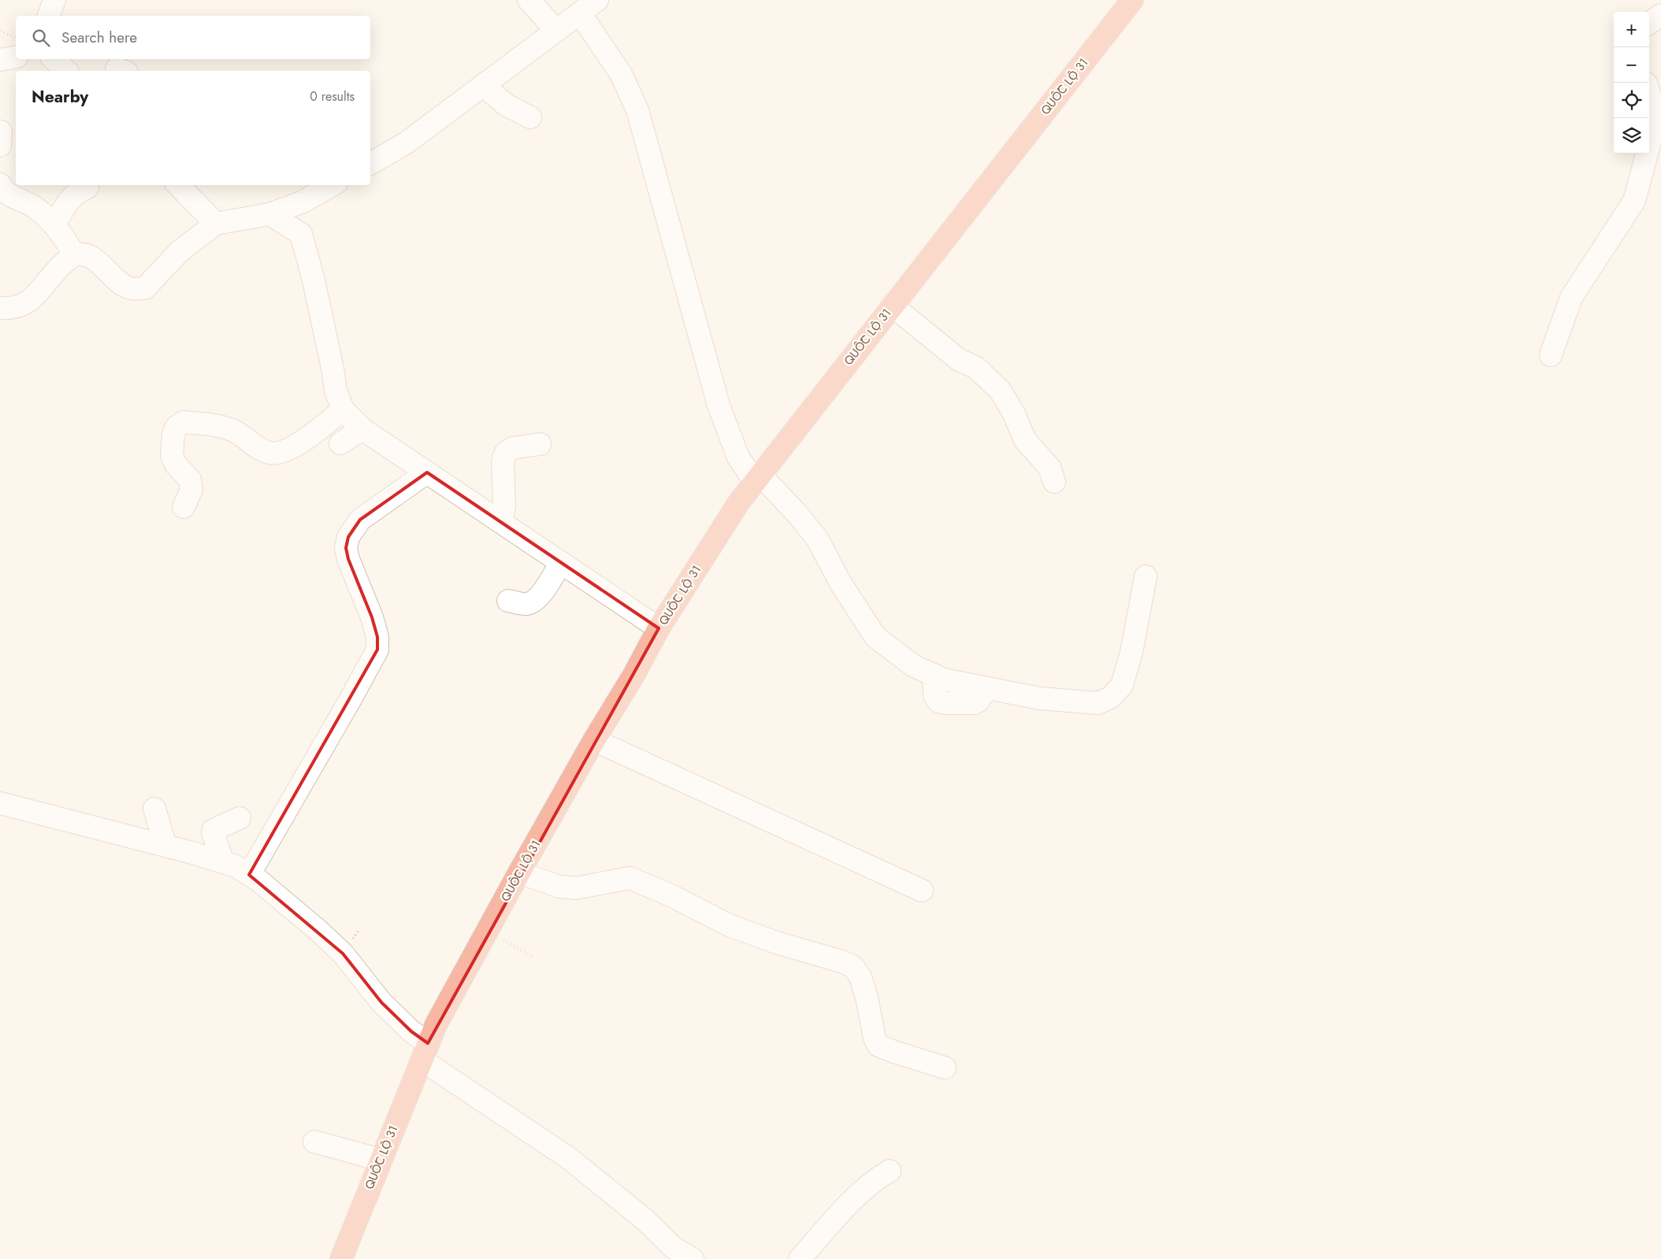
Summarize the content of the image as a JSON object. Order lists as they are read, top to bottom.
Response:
{
  "streets": {
    "highway": ["QUỐC LỘ 31"]
  },
  "page": {
    "map_buttons": ["+", "−"],
    "search": "Search here",
    "heading": ["Nearby", "0 results"]
  }
}
